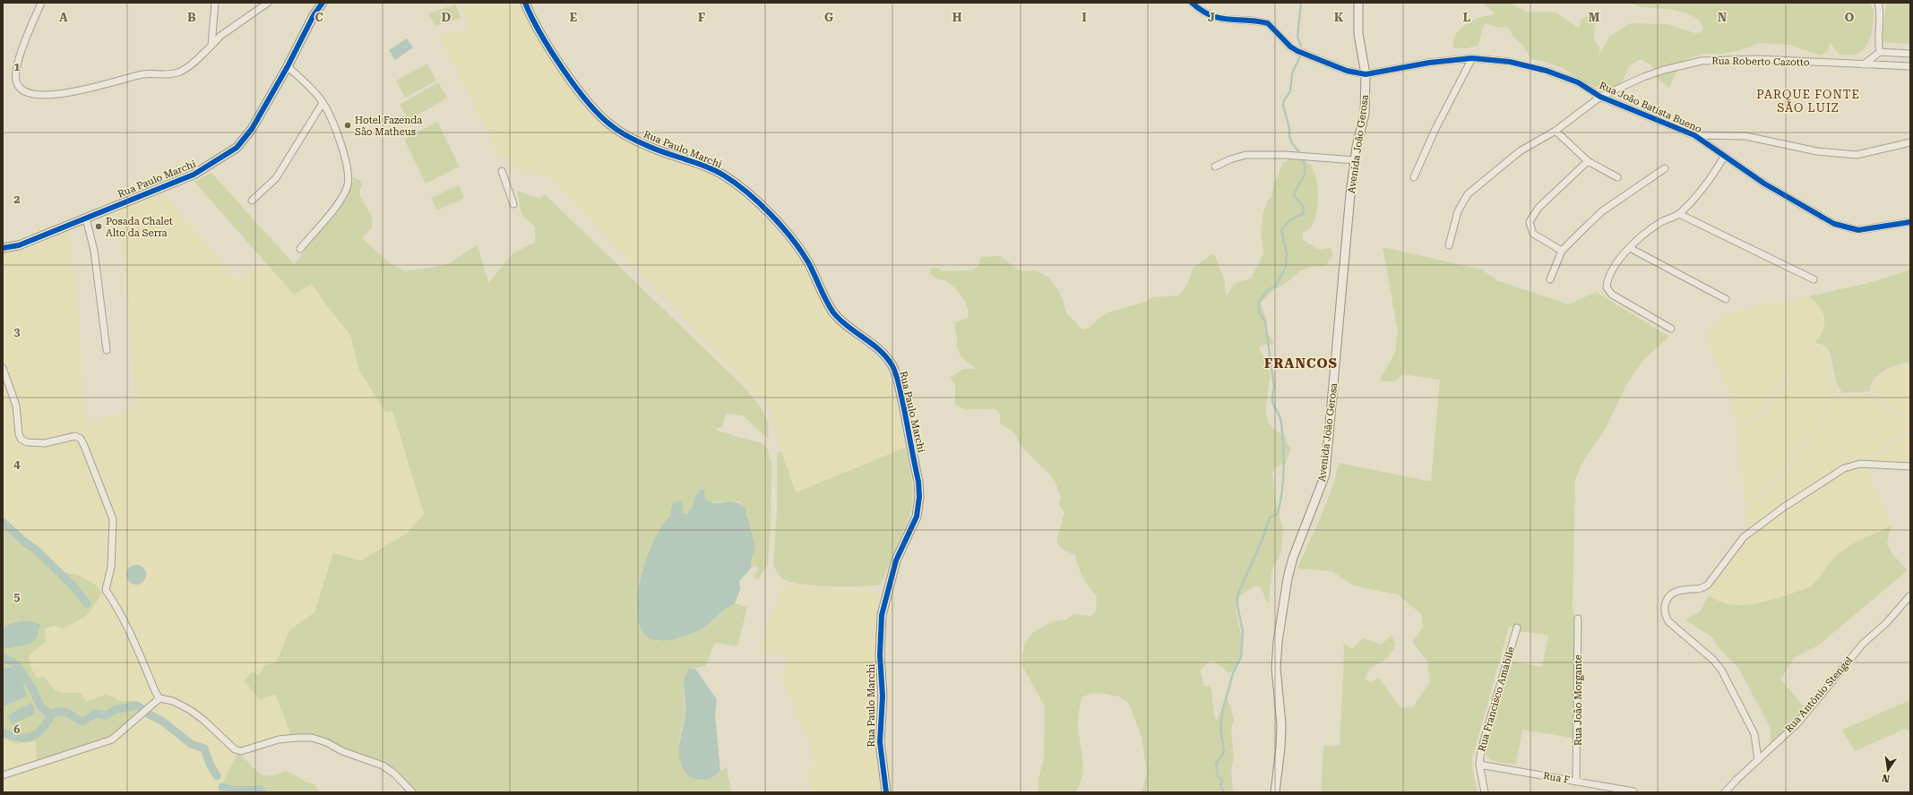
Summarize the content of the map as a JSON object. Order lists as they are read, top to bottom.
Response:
{
  "streets": {
    "street": [
      "Rua Roberto Cazotto",
      "Rua João Batista Bueno",
      "Avenida João Gerosa",
      "Rua Paulo Marchi",
      "Rua Antônio Stengel",
      "Rua Francisco Amabile",
      "Rua João Morgante",
      "Rua F"
    ]
  },
  "crossings": [
    ["Rua Roberto Cazotto", "Rua João Batista Bueno"],
    ["Rua João Batista Bueno", "Avenida João Gerosa"],
    ["Rua Francisco Amabile", "Rua F"],
    ["Rua João Morgante", "Rua F"]
  ],
  "districts": ["PARQUE FONTE SÃO LUIZ", "FRANCOS"],
  "places": ["Hotel Fazenda São Matheus", "Posada Chalet Alto da Serra"],
  "north": "bottom",
  "grid": {
    "columns": [
      "A",
      "B",
      "C",
      "D",
      "E",
      "F",
      "G",
      "H",
      "I",
      "J",
      "K",
      "L",
      "M",
      "N",
      "O"
    ],
    "rows": [
      "1",
      "2",
      "3",
      "4",
      "5",
      "6"
    ]
  }
}
